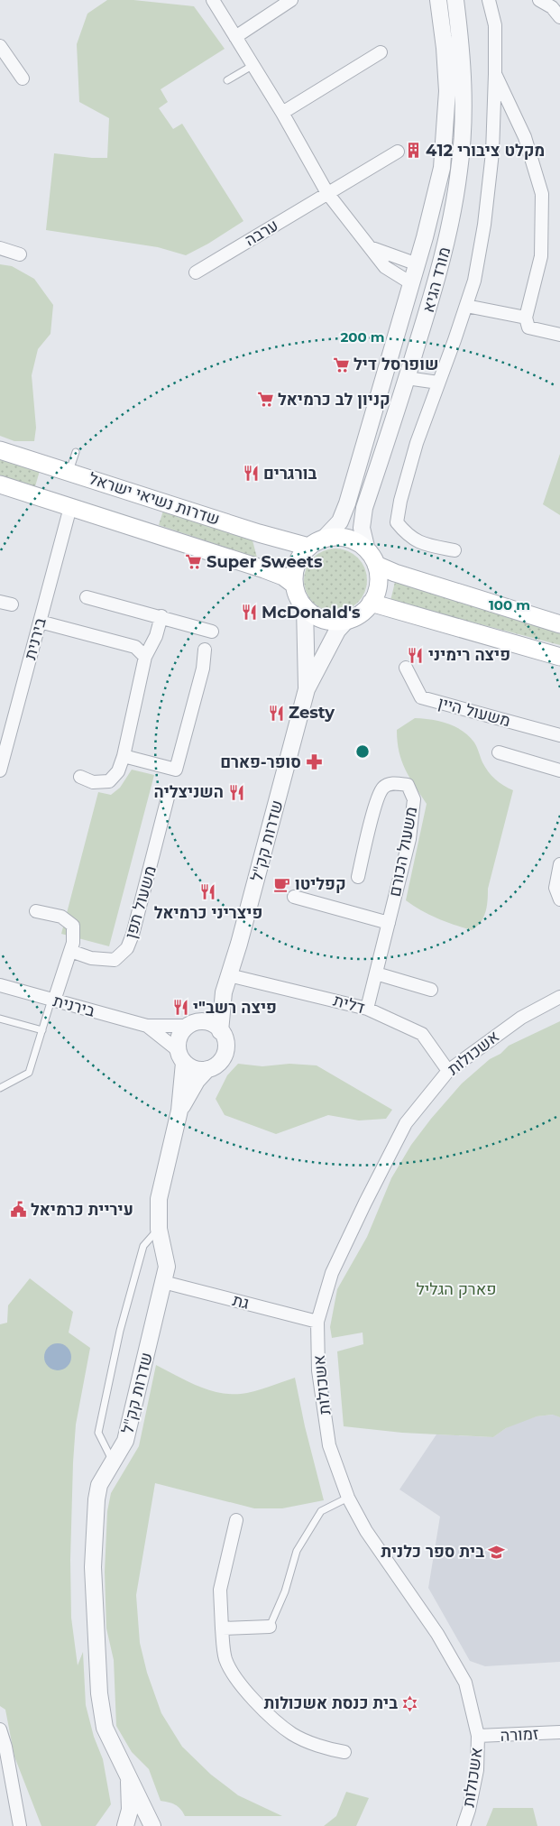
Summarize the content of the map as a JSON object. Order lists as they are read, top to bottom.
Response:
{
  "streets": {
    "main road": ["שדרות נשיאי ישראל"],
    "street": [
      "ערבה",
      "מורד הגיא",
      "בירנית",
      "משעול היין",
      "שדרות קק\"ל",
      "משעול הכורם",
      "משעול תפן",
      "דלית",
      "אשכולות",
      "גת",
      "זמורה"
    ]
  },
  "crossings": [
    ["מורד הגיא", "שדרות נשיאי ישראל"],
    ["שדרות נשיאי ישראל", "בירנית"],
    ["שדרות קק\"ל", "דלית"],
    ["שדרות קק\"ל", "גת"],
    ["משעול הכורם", "דלית"],
    ["דלית", "אשכולות"],
    ["אשכולות", "גת"],
    ["אשכולות", "זמורה"]
  ],
  "parks": ["פארק הגליל"],
  "places": {
    "building": ["מקלט ציבורי 412"],
    "supermarket": ["שופרסל דיל", "קניון לב כרמיאל", "Super Sweets"],
    "restaurant": [
      "בורגרים",
      "McDonald's",
      "פיצה רימיני",
      "Zesty",
      "השניצליה",
      "פיצריני כרמיאל",
      "פיצה רשב\"י"
    ],
    "pharmacy": ["סופר-פארם"],
    "cafe": ["קפליטו"],
    "public building": ["עיריית כרמיאל"],
    "school or university": ["בית ספר כלנית"],
    "synagogue": ["בית כנסת אשכולות"]
  },
  "rings": ["200 m", "100 m"]
}
